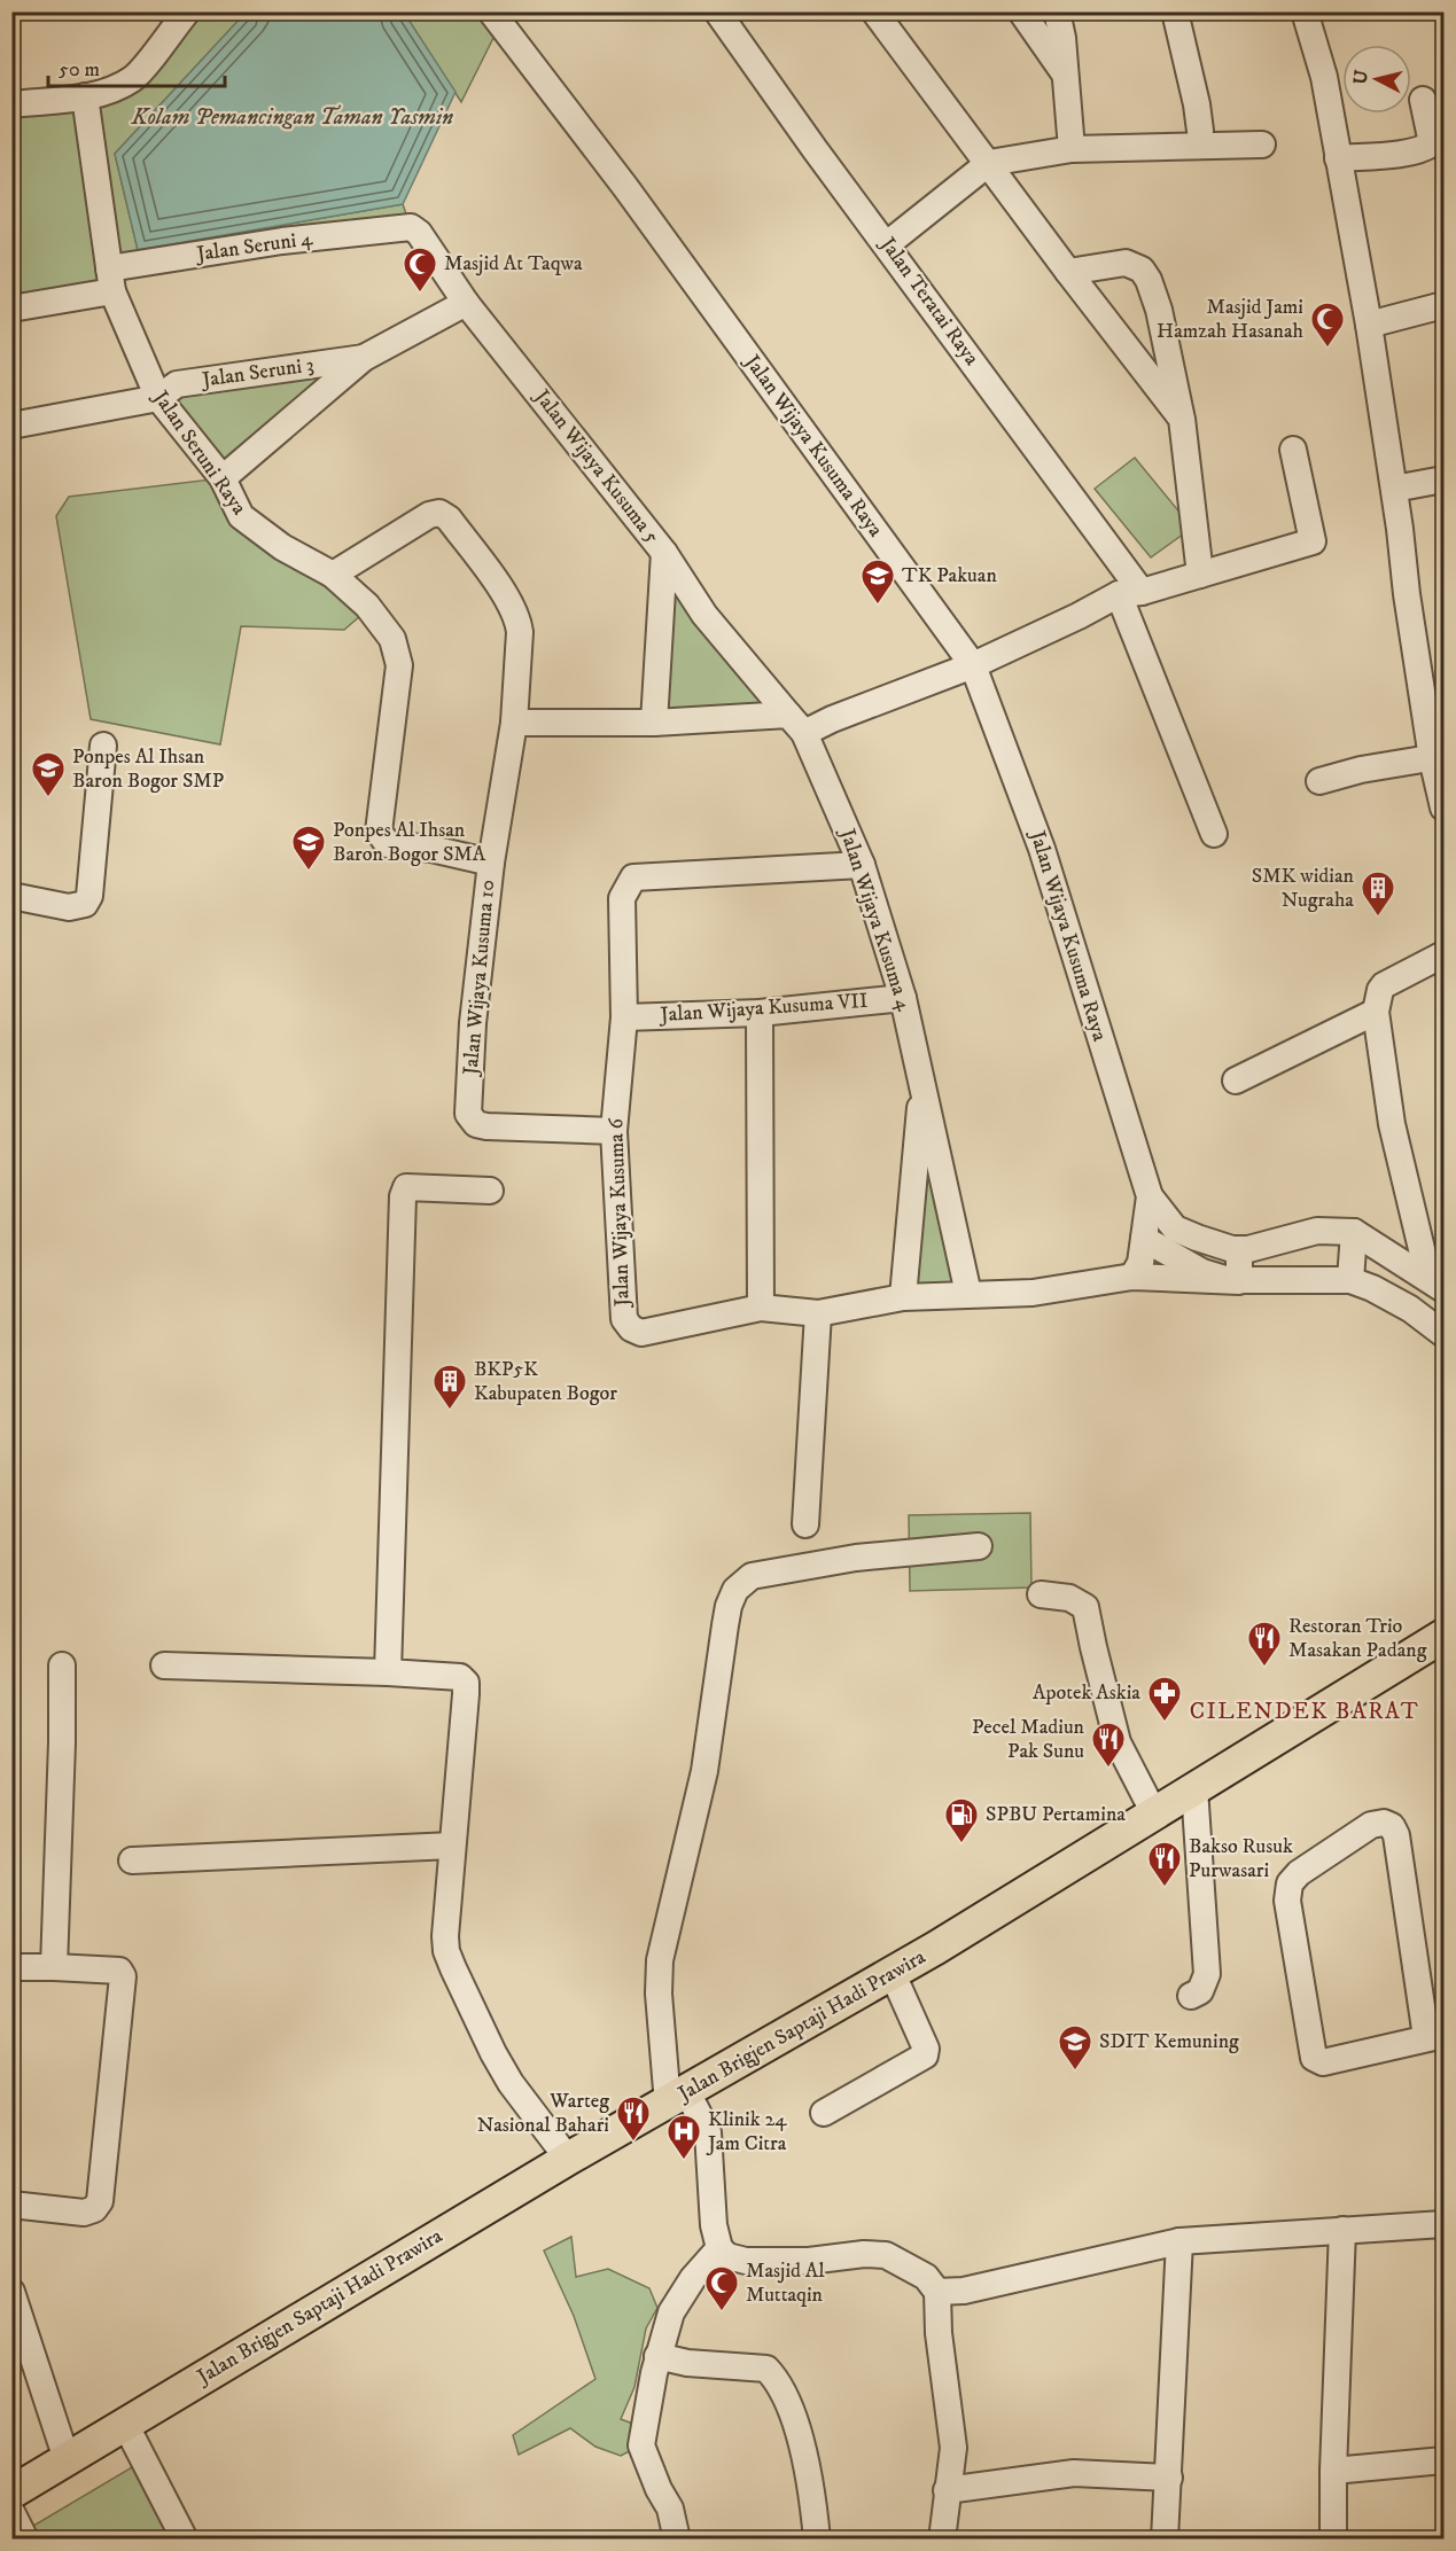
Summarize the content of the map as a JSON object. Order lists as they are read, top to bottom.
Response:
{
  "streets": {
    "main road": ["Jalan Brigjen Saptaji Hadi Prawira"],
    "street": [
      "Jalan Seruni 4",
      "Jalan Teratai Raya",
      "Jalan Seruni 3",
      "Jalan Wijaya Kusuma Raya",
      "Jalan Seruni Raya",
      "Jalan Wijaya Kusuma 5",
      "Jalan Wijaya Kusuma 4",
      "Jalan Wijaya Kusuma 10",
      "Jalan Wijaya Kusuma VII",
      "Jalan Wijaya Kusuma 6"
    ]
  },
  "crossings": [
    ["Jalan Seruni 4", "Jalan Seruni Raya"],
    ["Jalan Seruni 4", "Jalan Wijaya Kusuma 5"],
    ["Jalan Seruni 3", "Jalan Seruni Raya"],
    ["Jalan Seruni 3", "Jalan Wijaya Kusuma 5"],
    ["Jalan Wijaya Kusuma Raya", "Jalan Wijaya Kusuma 6"],
    ["Jalan Seruni Raya", "Jalan Wijaya Kusuma 10"],
    ["Jalan Wijaya Kusuma 5", "Jalan Wijaya Kusuma 4"],
    ["Jalan Wijaya Kusuma 4", "Jalan Wijaya Kusuma VII"],
    ["Jalan Wijaya Kusuma 4", "Jalan Wijaya Kusuma 6"],
    ["Jalan Wijaya Kusuma 10", "Jalan Wijaya Kusuma 6"],
    ["Jalan Wijaya Kusuma VII", "Jalan Wijaya Kusuma 6"]
  ],
  "districts": ["CILENDEK BARAT"],
  "water": ["Kolam Pemancingan Taman Yasmin"],
  "places": {
    "mosque": ["Masjid At Taqwa", "Masjid Jami Hamzah Hasanah", "Masjid Al Muttaqin"],
    "school or university": [
      "TK Pakuan",
      "Ponpes Al Ihsan Baron Bogor SMP",
      "Ponpes Al Ihsan Baron Bogor SMA",
      "SDIT Kemuning"
    ],
    "building": ["SMK widian Nugraha", "BKP5K Kabupaten Bogor"],
    "restaurant": [
      "Restoran Trio Masakan Padang",
      "Pecel Madiun Pak Sunu",
      "Bakso Rusuk Purwasari",
      "Warteg Nasional Bahari"
    ],
    "pharmacy": ["Apotek Askia"],
    "fuel station": ["SPBU Pertamina"],
    "hospital": ["Klinik 24 Jam Citra"]
  },
  "scale_bar": "50 m",
  "north": "left"
}
